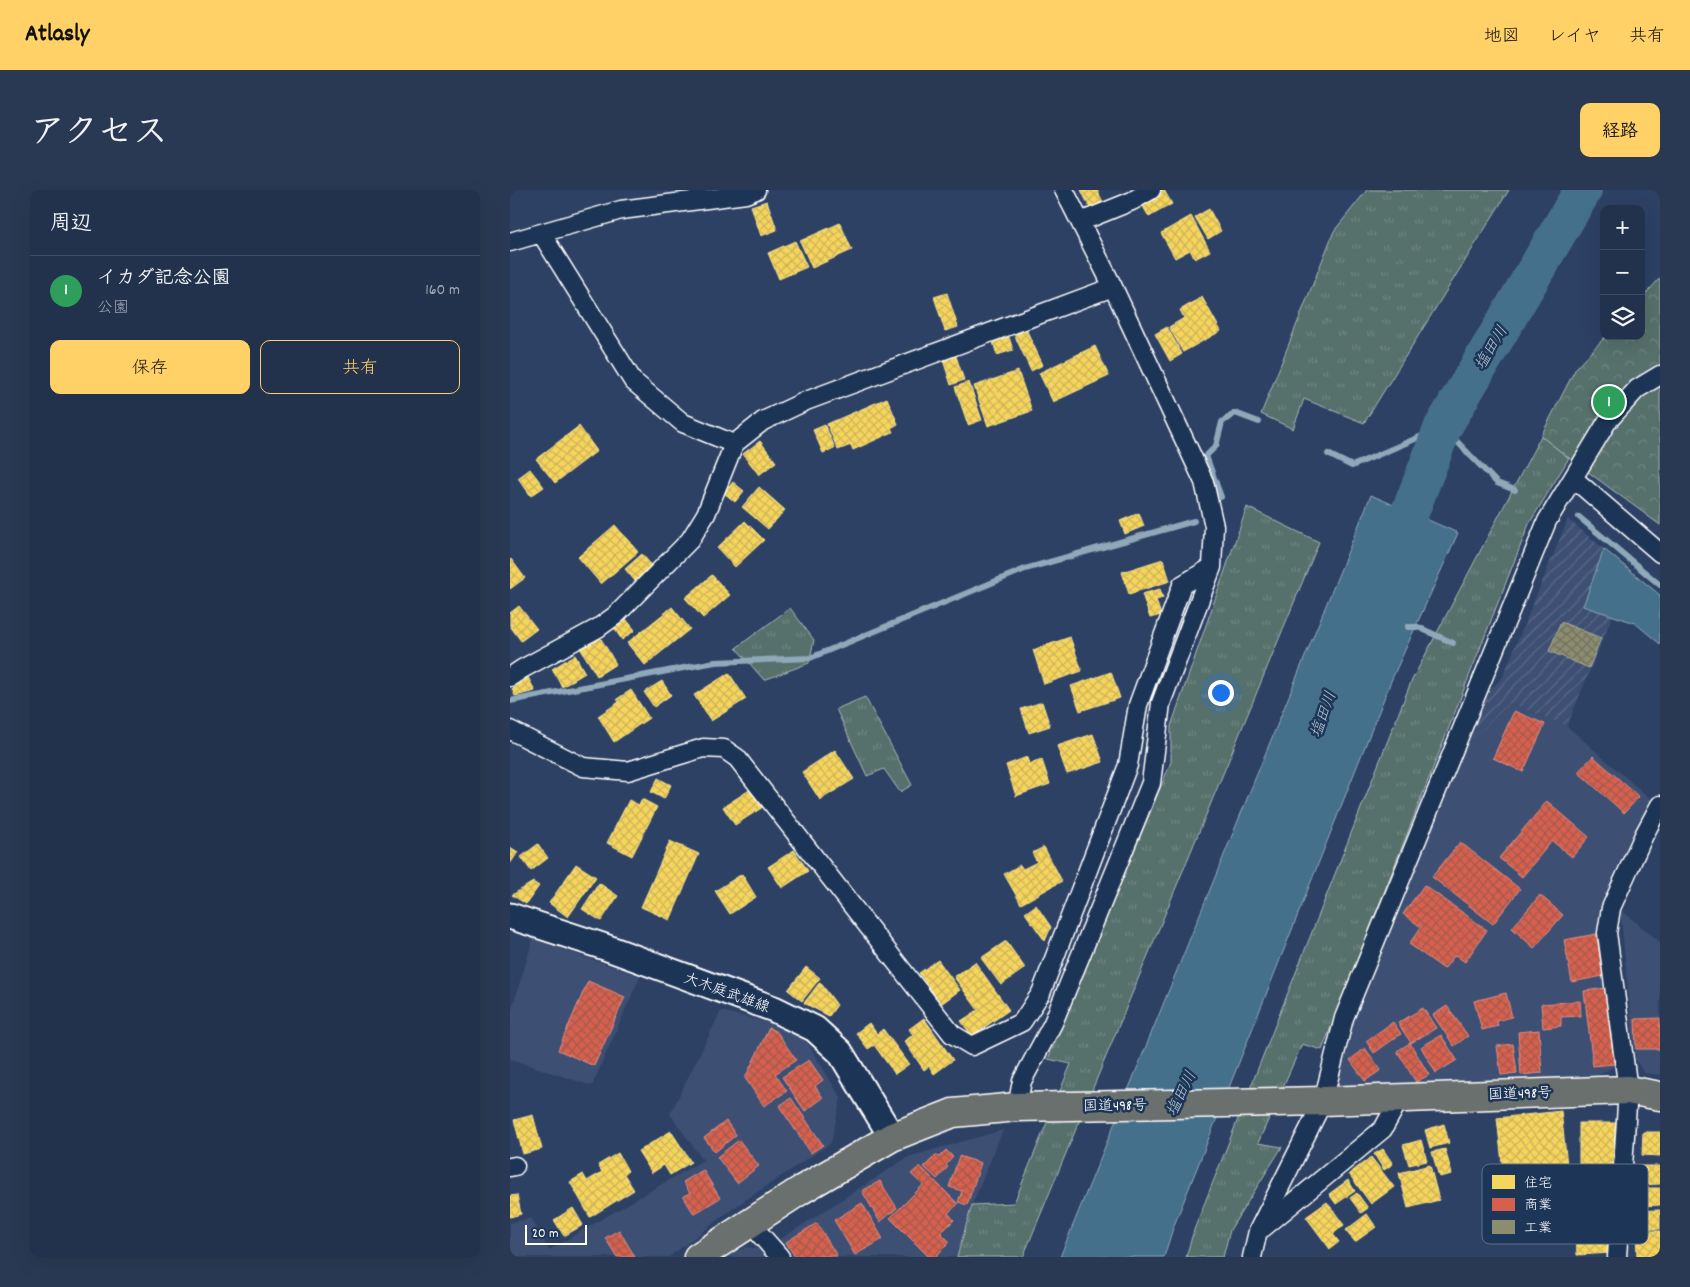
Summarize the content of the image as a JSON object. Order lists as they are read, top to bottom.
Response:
{
  "streets": {
    "highway": ["国道498号"],
    "main road": ["大木庭武雄線"]
  },
  "crossings": [
    ["大木庭武雄線", "国道498号"]
  ],
  "water": ["塩田川"],
  "legend": ["住宅", "商業", "工業"],
  "scale_bar": "20 m",
  "page": {
    "header": "Atlasly",
    "nav": ["地図", "レイヤ", "共有"],
    "title": "アクセス",
    "buttons": [
      "経路",
      ["保存", "共有"]
    ],
    "heading": "周辺",
    "map_buttons": ["+", "−"],
    "list": [
      {
        "mark": "1",
        "name": "イカダ記念公園",
        "note": "公園",
        "value": "160 m"
      }
    ],
    "pins": "1",
    "scale": "20 m"
  }
}
